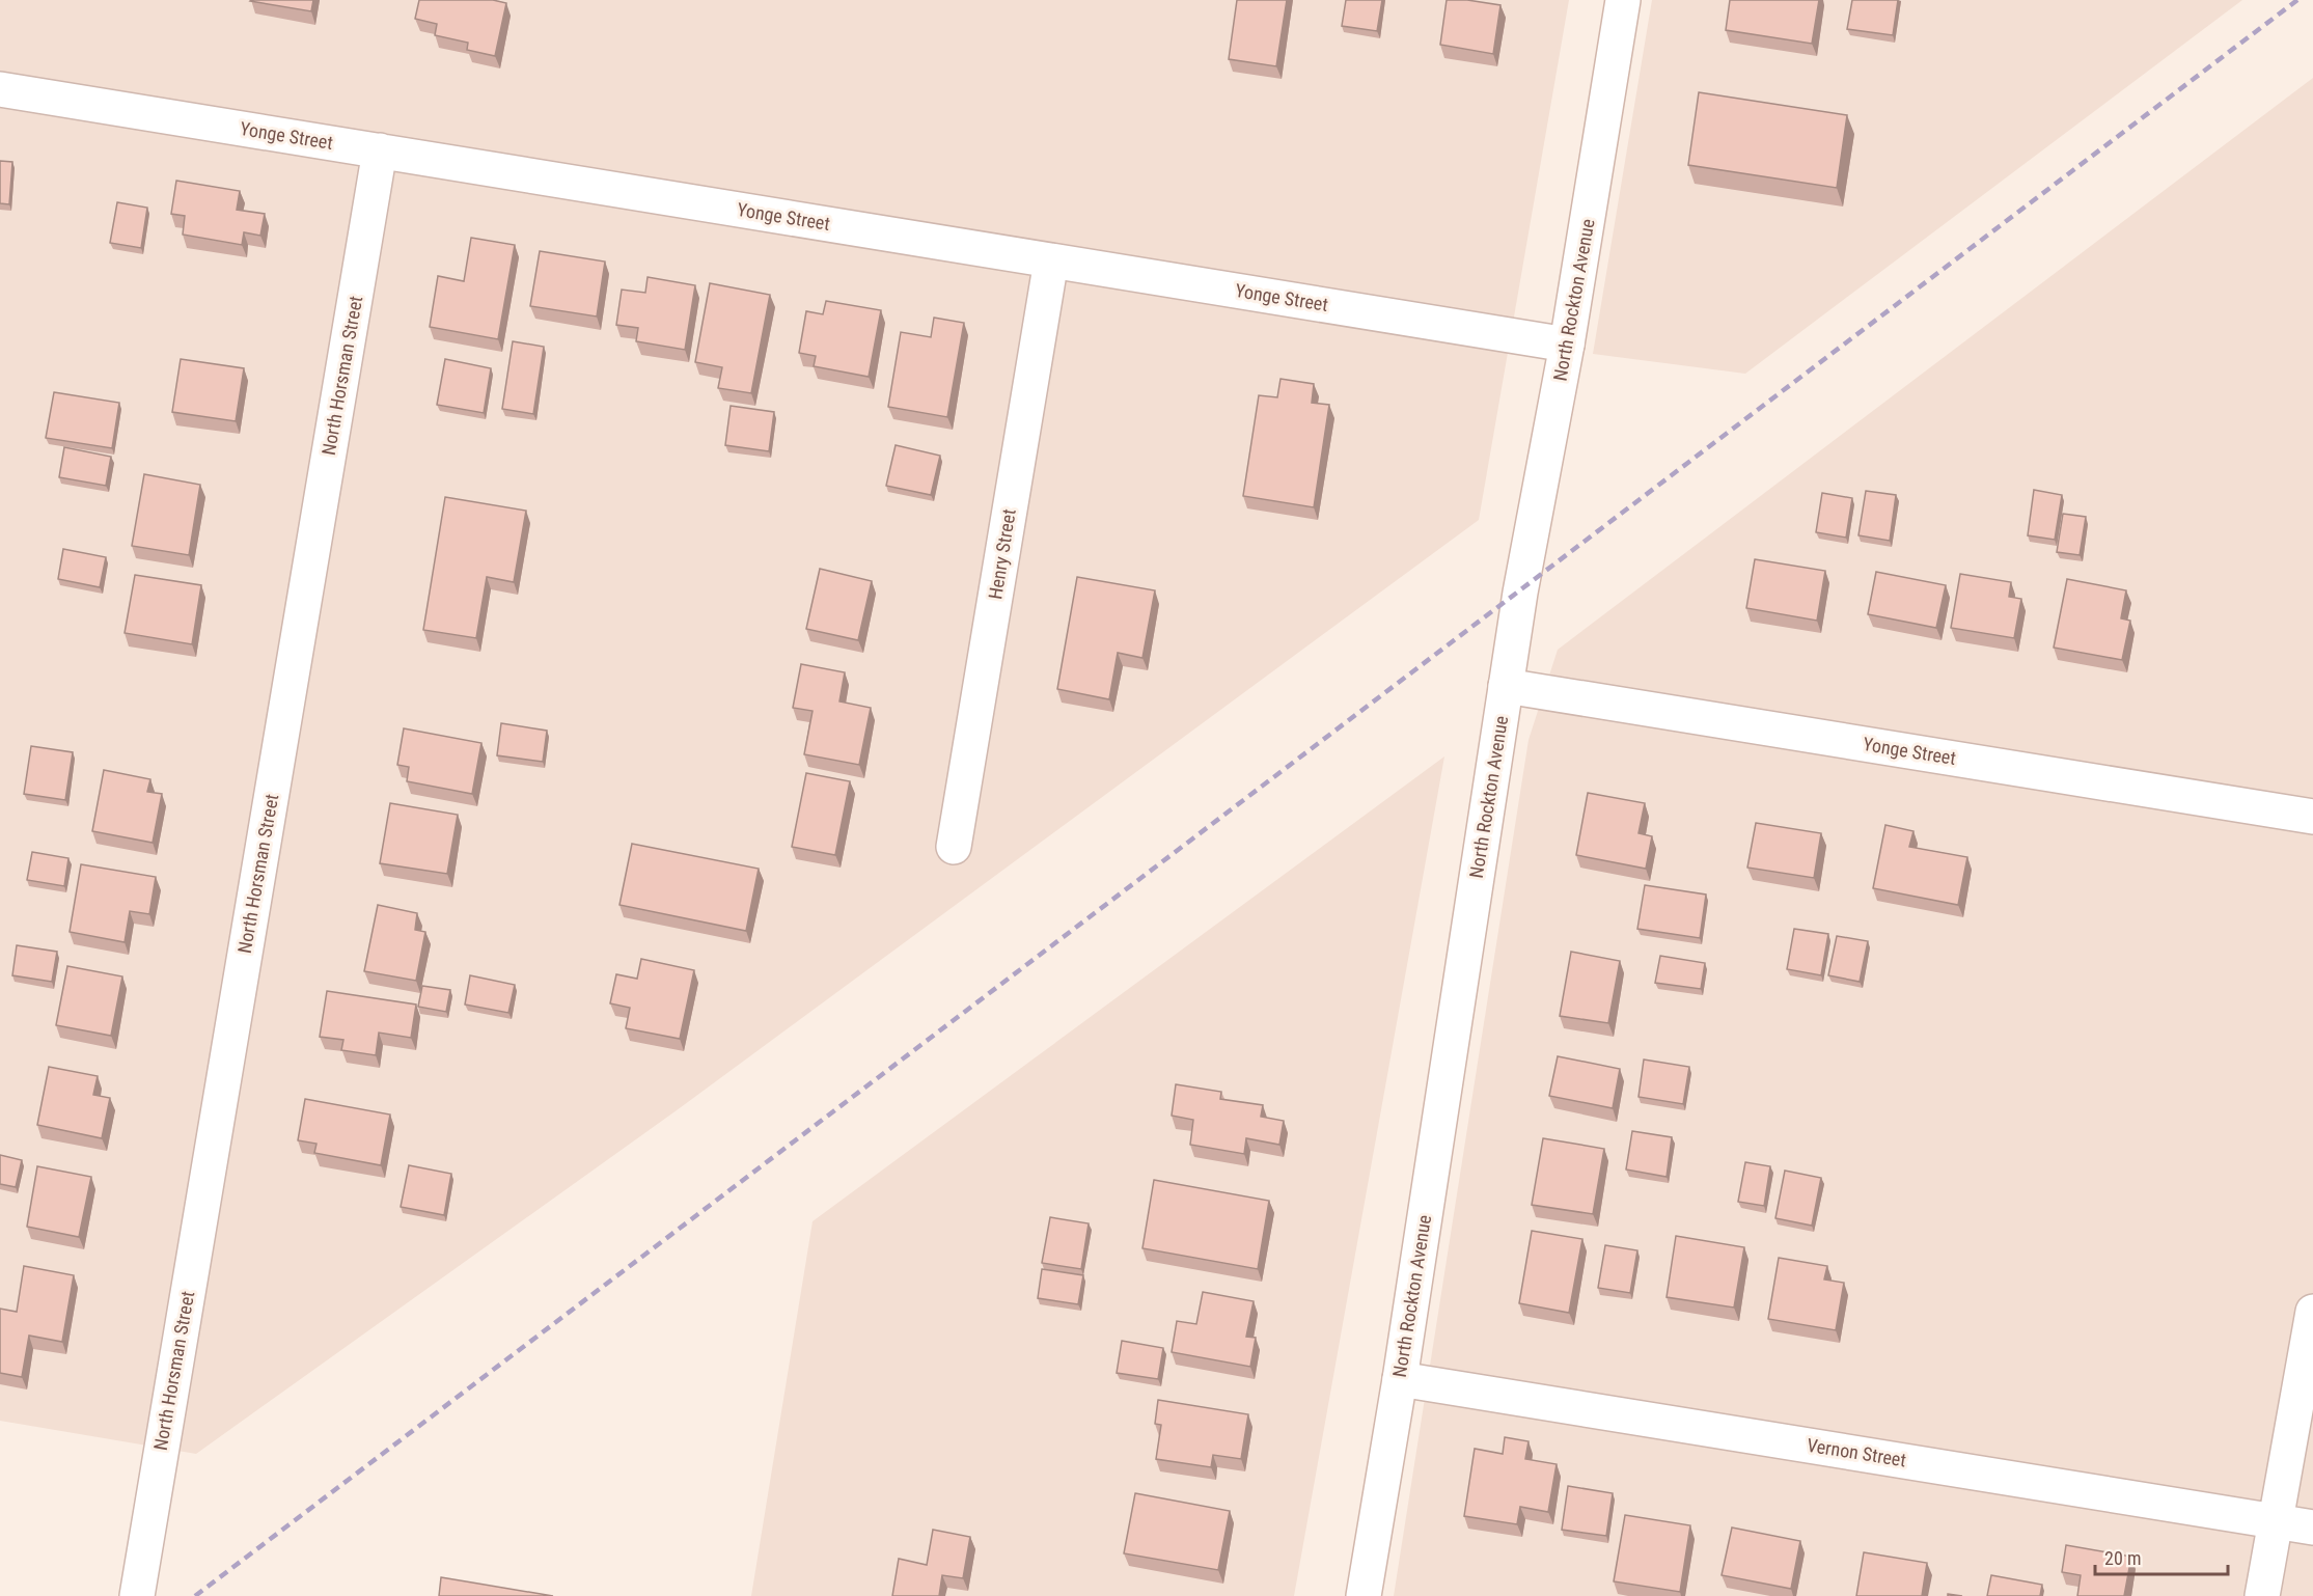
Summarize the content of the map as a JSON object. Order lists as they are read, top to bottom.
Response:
{
  "streets": {
    "street": [
      "Yonge Street",
      "North Rockton Avenue",
      "North Horsman Street",
      "Henry Street",
      "Vernon Street"
    ]
  },
  "crossings": [
    ["Yonge Street", "North Rockton Avenue"],
    ["Yonge Street", "North Horsman Street"],
    ["Yonge Street", "Henry Street"],
    ["North Rockton Avenue", "Vernon Street"]
  ],
  "scale_bar": "20 m"
}
